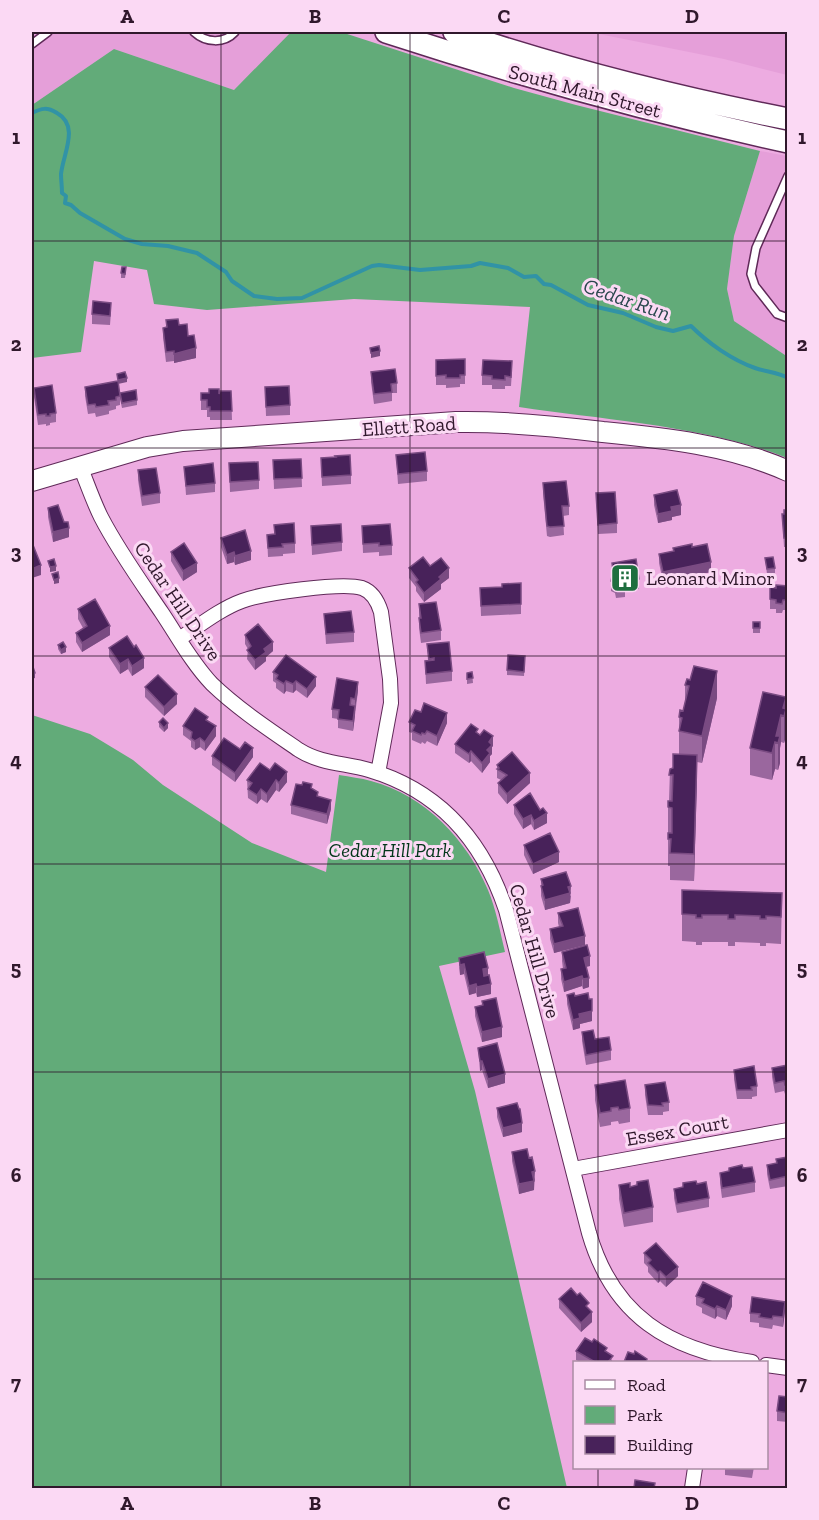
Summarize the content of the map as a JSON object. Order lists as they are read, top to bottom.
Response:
{
  "streets": {
    "main road": ["South Main Street"],
    "street": ["Ellett Road", "Cedar Hill Drive", "Essex Court"]
  },
  "crossings": [
    ["Ellett Road", "Cedar Hill Drive"],
    ["Cedar Hill Drive", "Essex Court"]
  ],
  "water": ["Cedar Run"],
  "parks": ["Cedar Hill Park"],
  "places": {
    "building": ["Leonard Minor"]
  },
  "legend": ["Road", "Park", "Building"],
  "grid": {
    "columns": [
      "A",
      "B",
      "C",
      "D"
    ],
    "rows": [
      "1",
      "2",
      "3",
      "4",
      "5",
      "6",
      "7"
    ]
  }
}
